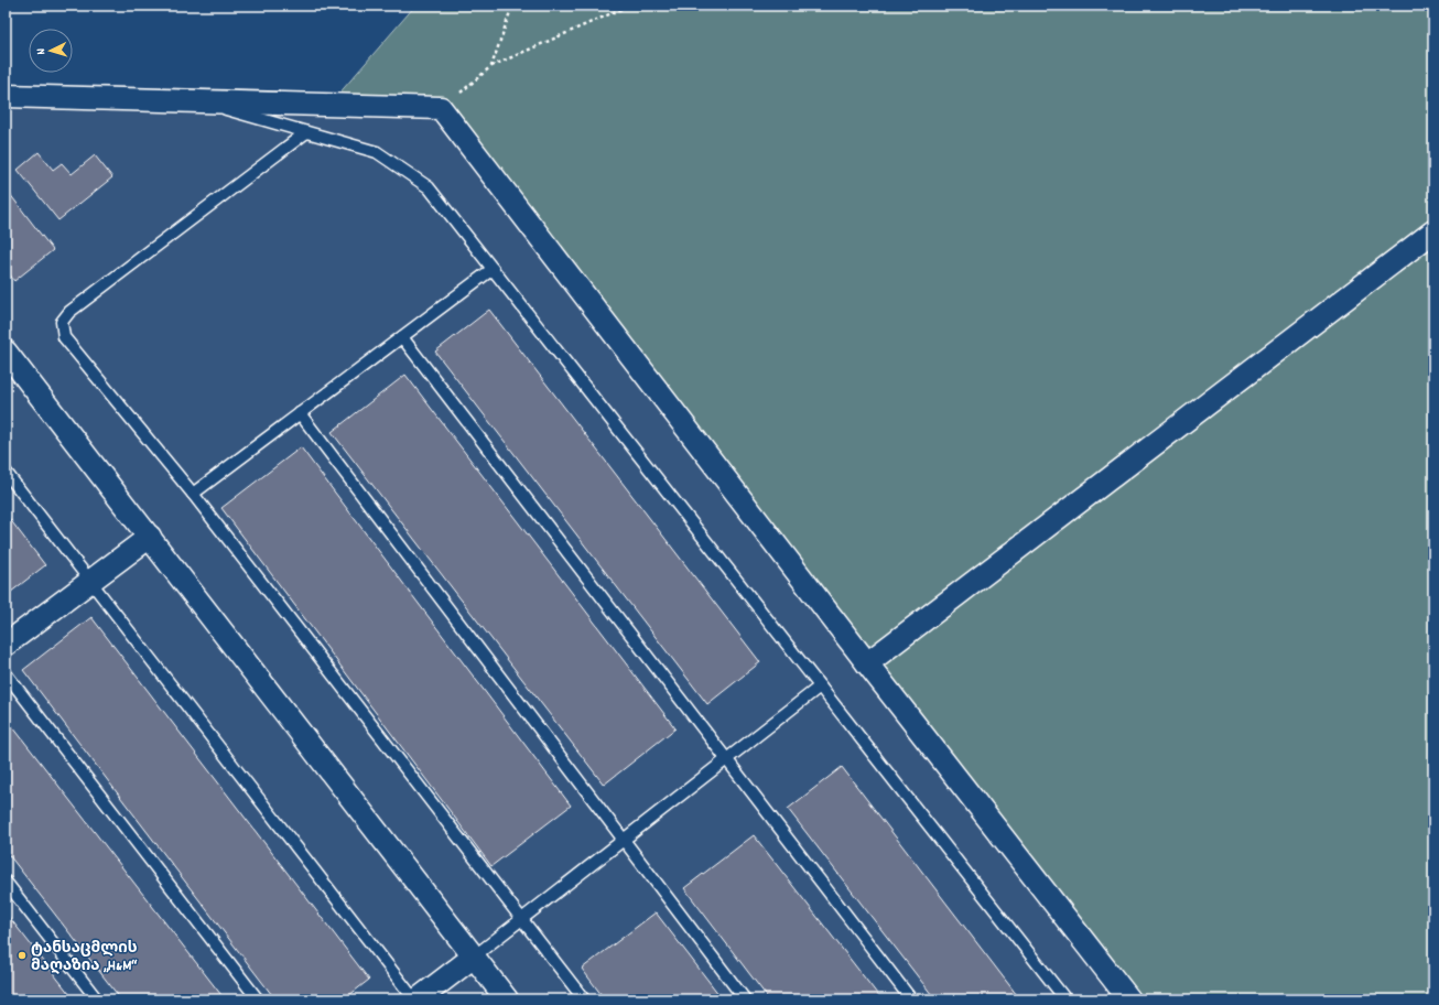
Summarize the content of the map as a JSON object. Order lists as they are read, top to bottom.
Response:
{
  "places": ["ტანსაცმლის მაღაზია „H&M“"],
  "north": "left"
}
